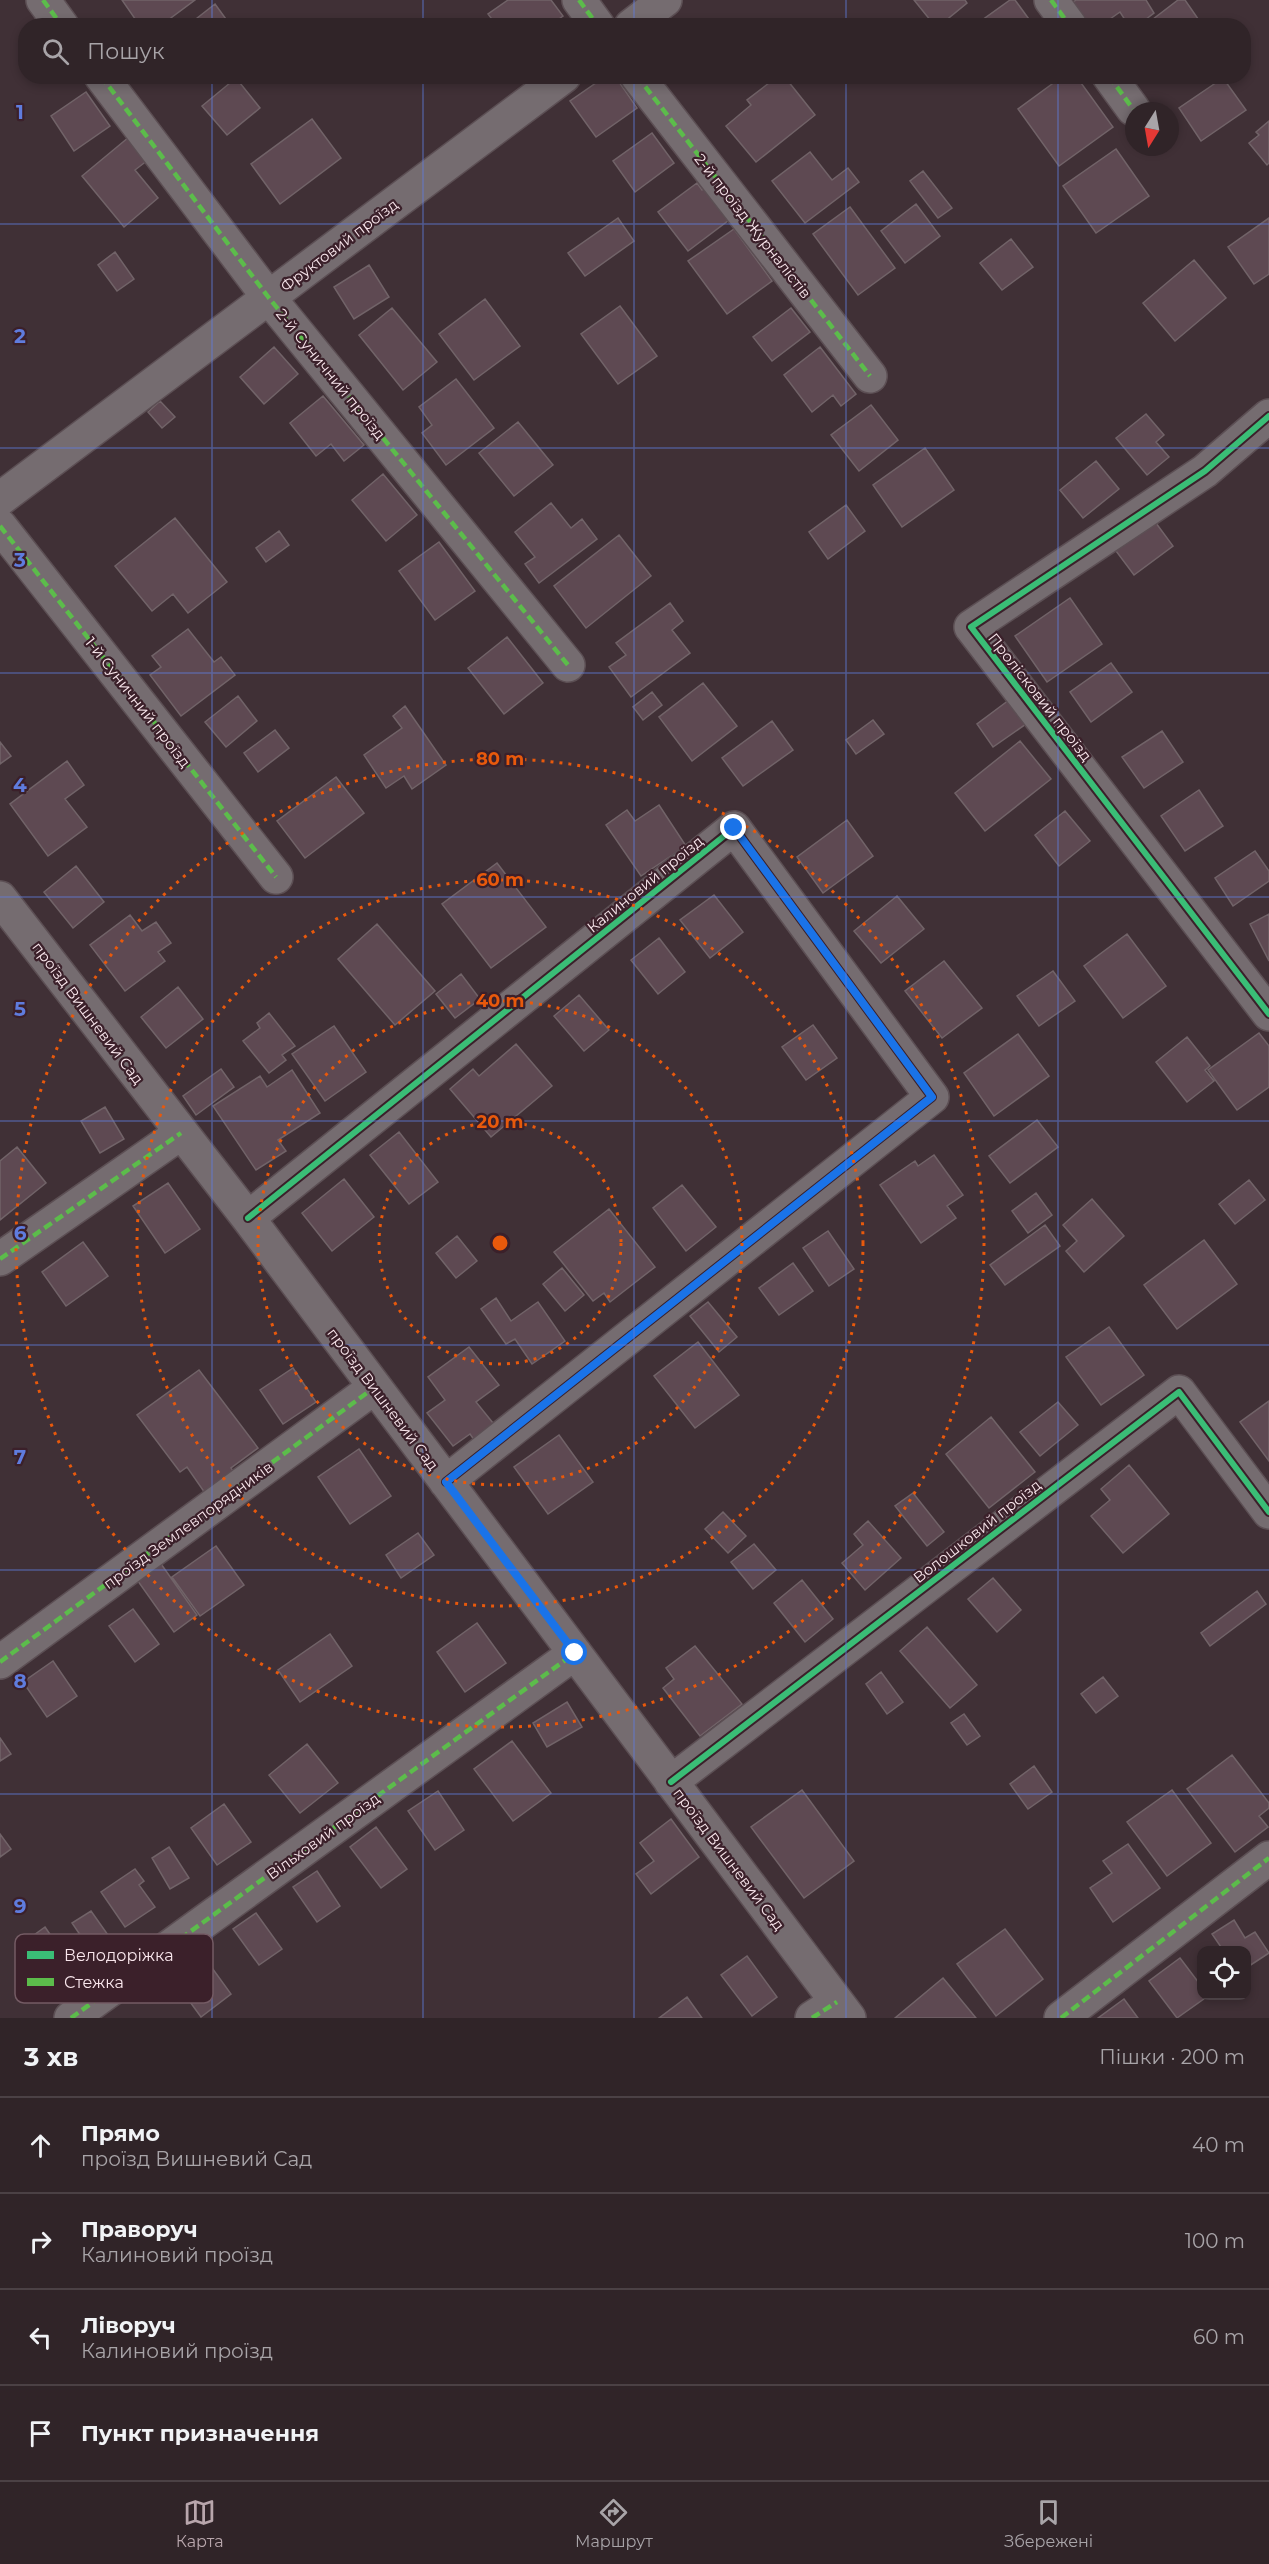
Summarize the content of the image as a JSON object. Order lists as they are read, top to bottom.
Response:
{
  "streets": {
    "street": [
      "2-й проїзд Журналістів",
      "Фруктовий проїзд",
      "2-й Суничний проїзд",
      "Пролісковий проїзд",
      "1-й Суничний проїзд",
      "Калиновий проїзд",
      "проїзд Вишневий Сад",
      "проїзд Землевпорядників",
      "Волошковий проїзд",
      "Вільховий проїзд"
    ]
  },
  "crossings": [
    ["Фруктовий проїзд", "2-й Суничний проїзд"],
    ["Калиновий проїзд", "проїзд Вишневий Сад"],
    ["проїзд Вишневий Сад", "проїзд Землевпорядників"],
    ["проїзд Вишневий Сад", "Волошковий проїзд"],
    ["проїзд Вишневий Сад", "Вільховий проїзд"]
  ],
  "legend": ["Велодоріжка", "Стежка"],
  "north": "bottom",
  "page": {
    "search": "Пошук",
    "heading": ["3 хв", "Пішки · 200 m"],
    "list": [
      ["Прямо", "проїзд Вишневий Сад", "40 m"],
      ["Праворуч", "Калиновий проїзд", "100 m"],
      ["Ліворуч", "Калиновий проїзд", "60 m"],
      "Пункт призначення"
    ],
    "nav": ["Карта", "Маршрут", "Збережені"]
  },
  "grid": {
    "rows": [
      "1",
      "2",
      "3",
      "4",
      "5",
      "6",
      "7",
      "8",
      "9"
    ]
  },
  "rings": [
    "80 m",
    "60 m",
    "40 m",
    "20 m"
  ]
}
